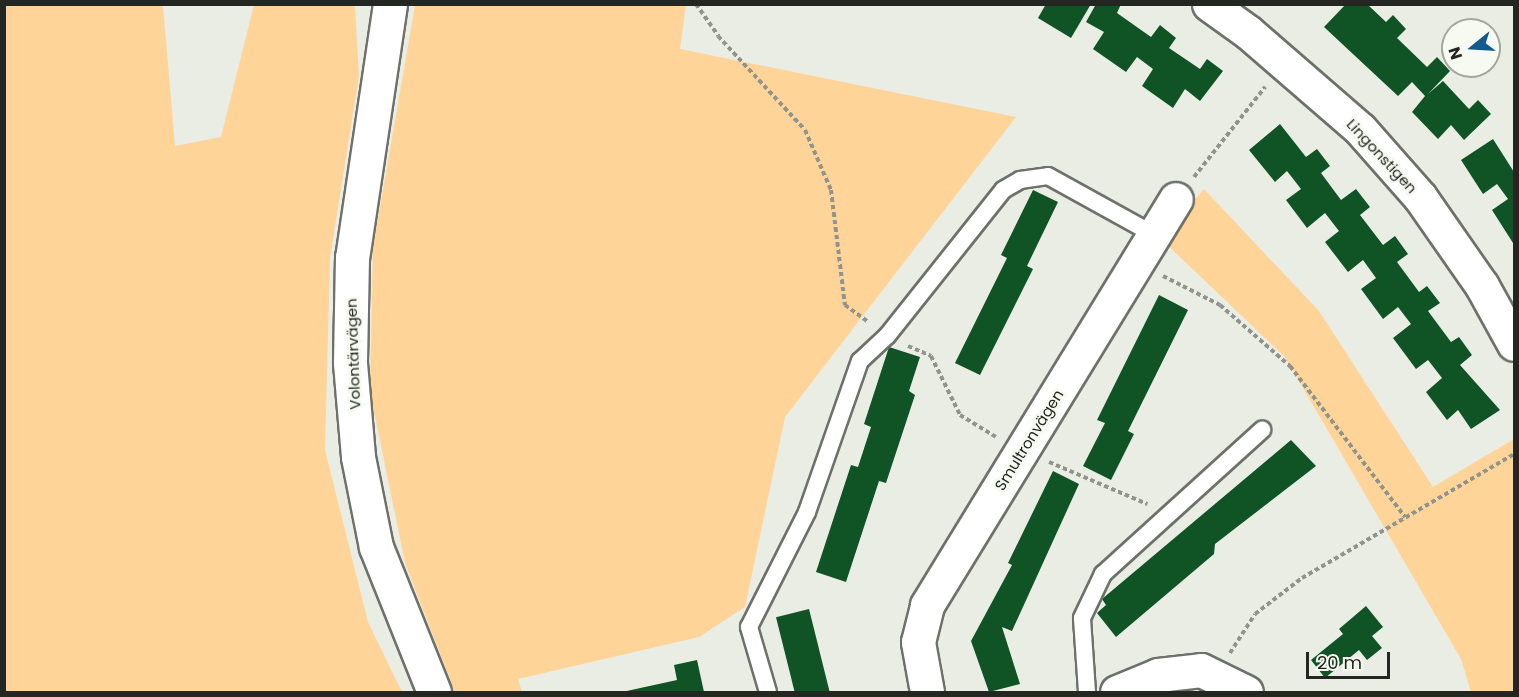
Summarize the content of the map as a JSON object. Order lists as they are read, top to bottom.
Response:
{
  "streets": {
    "street": ["Lingonstigen", "Volontärvägen", "Smultronvägen"]
  },
  "scale_bar": "20 m",
  "north": "left"
}
